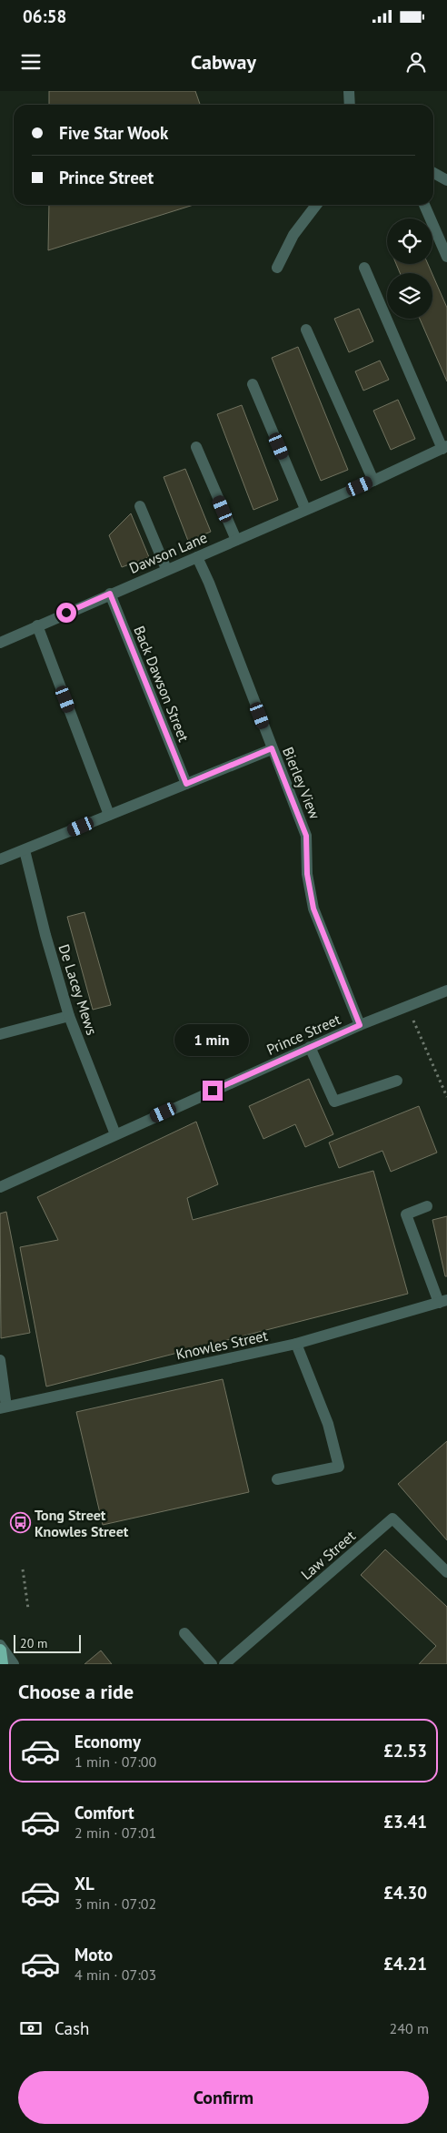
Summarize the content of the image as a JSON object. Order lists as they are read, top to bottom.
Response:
{
  "streets": {
    "street": [
      "Dawson Lane",
      "Back Dawson Street",
      "Bierley View",
      "De Lacey Mews",
      "Prince Street",
      "Knowles Street",
      "Law Street"
    ]
  },
  "crossings": [
    ["Dawson Lane", "Back Dawson Street"],
    ["Dawson Lane", "Bierley View"],
    ["Bierley View", "Prince Street"],
    ["De Lacey Mews", "Prince Street"]
  ],
  "places": {
    "bus stop": ["Tong Street Knowles Street"]
  },
  "scale_bar": "20 m",
  "page": {
    "status": "06:58",
    "header": "Cabway",
    "banner": ["Five Star Wook", "Prince Street"],
    "bubble": "1 min",
    "scale": "20 m",
    "heading": "Choose a ride",
    "list": [
      {
        "name": "Economy",
        "note": "1 min · 07:00",
        "value": "£2.53"
      },
      {
        "name": "Comfort",
        "note": "2 min · 07:01",
        "value": "£3.41"
      },
      {
        "name": "XL",
        "note": "3 min · 07:02",
        "value": "£4.30"
      },
      {
        "name": "Moto",
        "note": "4 min · 07:03",
        "value": "£4.21"
      }
    ],
    "pay": ["Cash", "240 m"],
    "buttons": "Confirm"
  }
}
